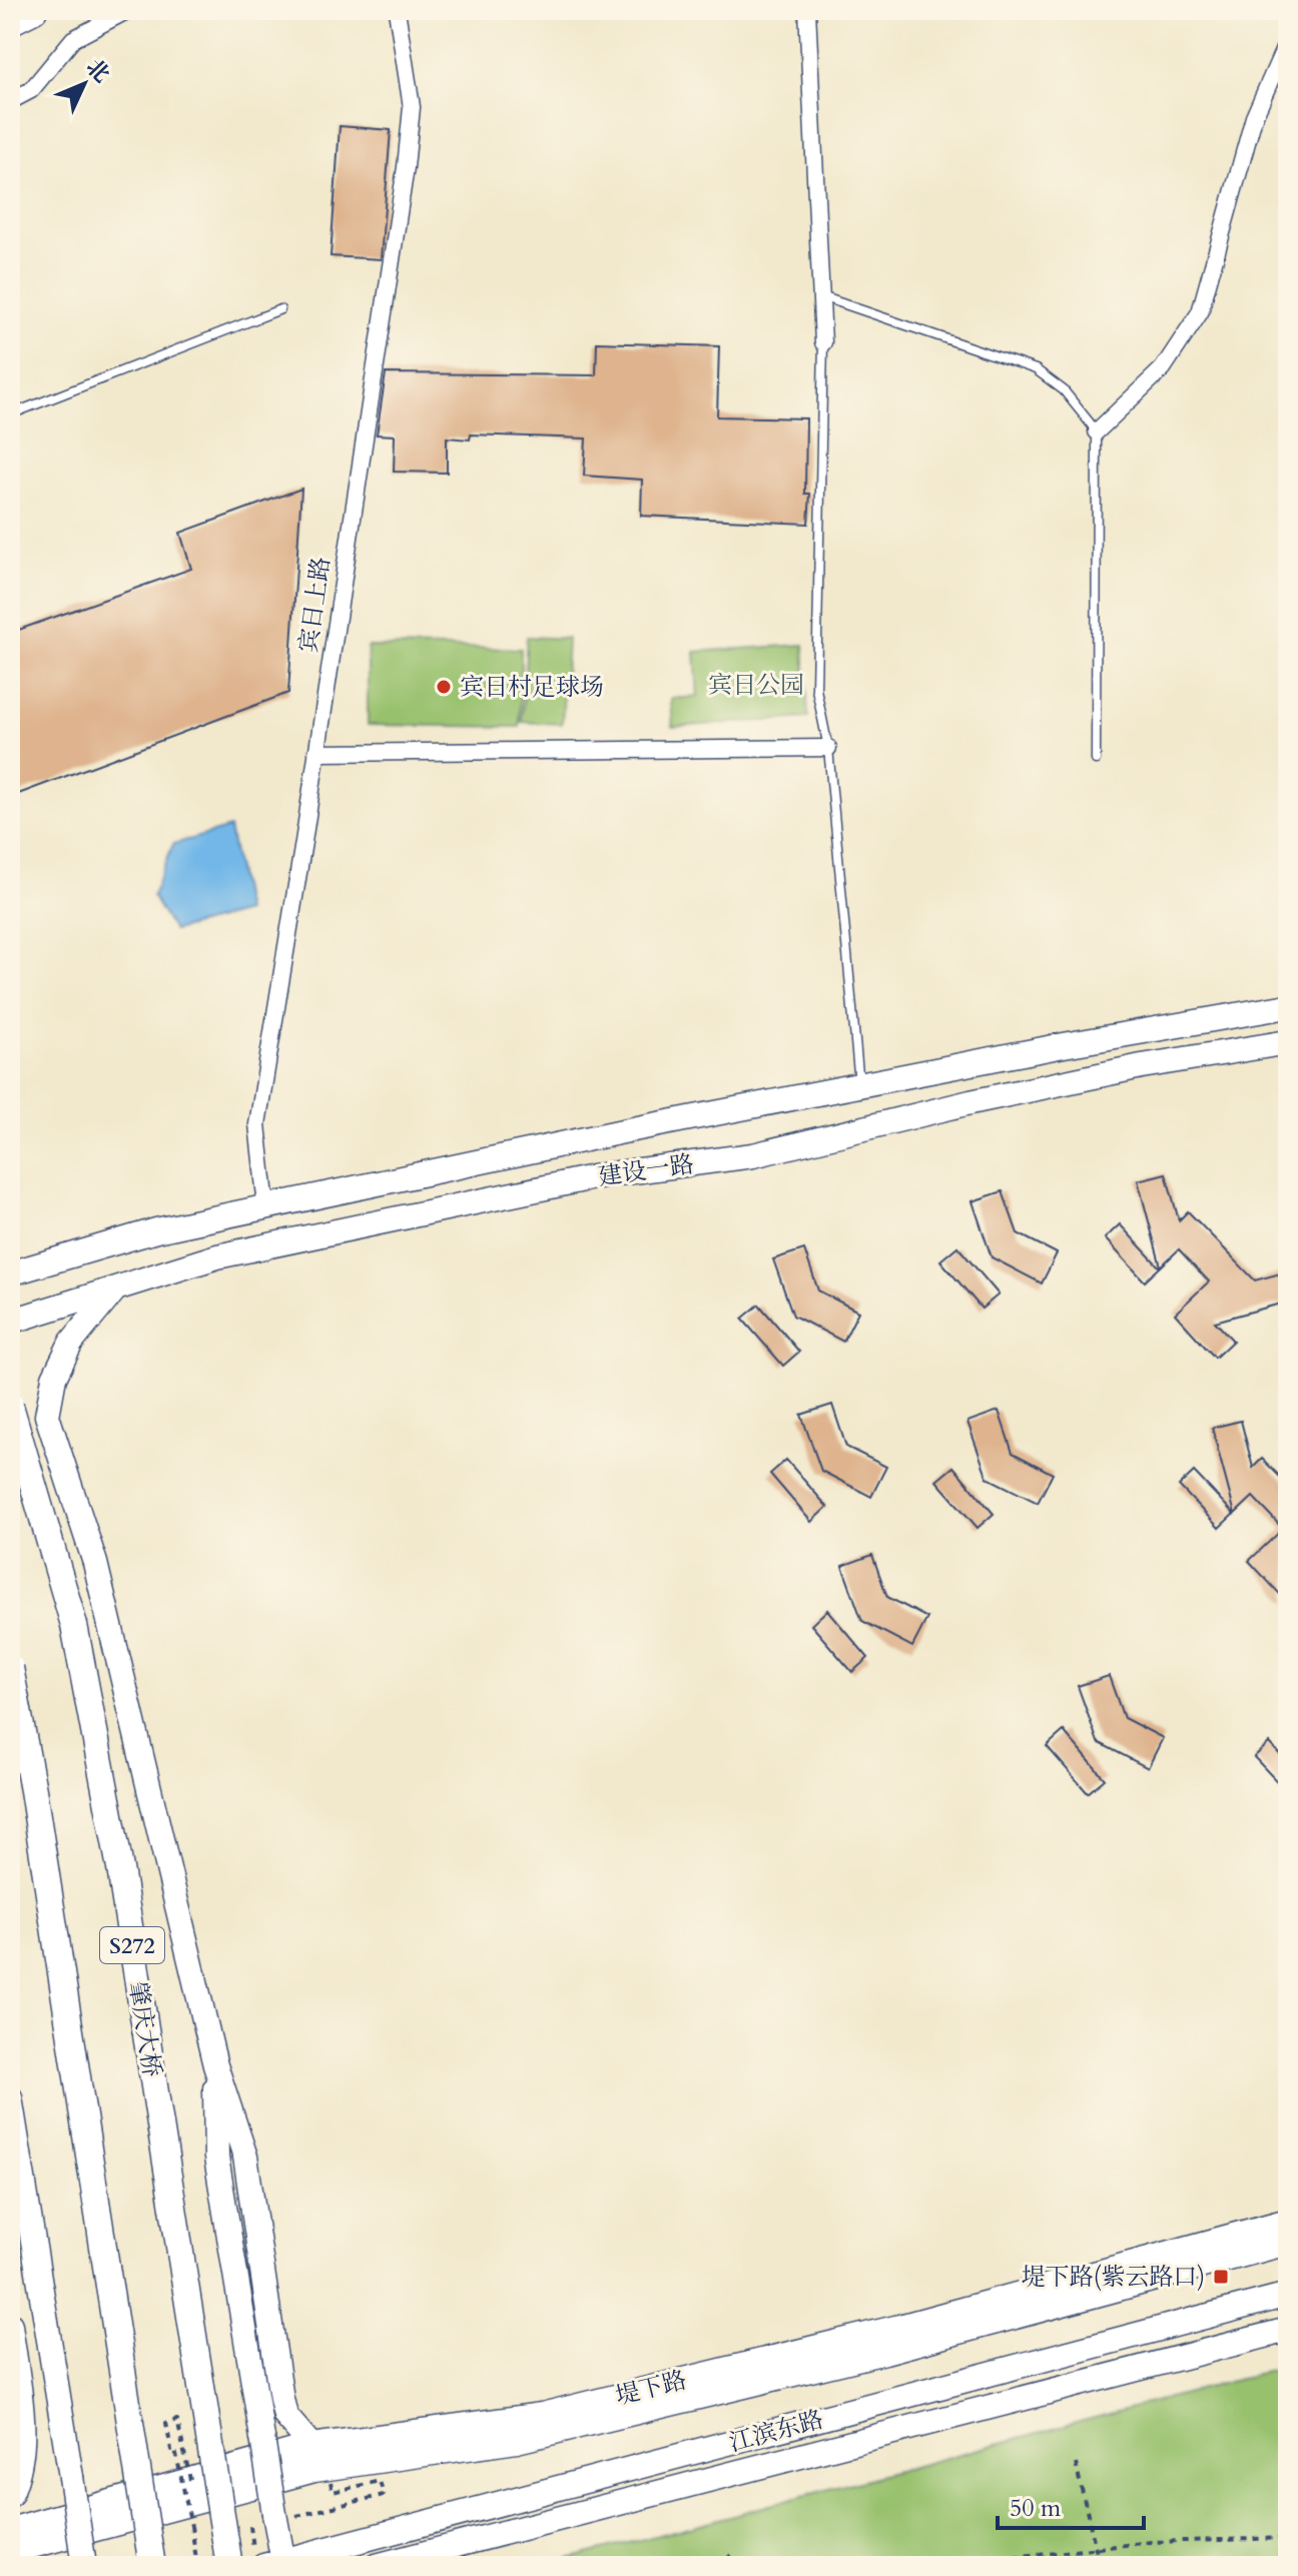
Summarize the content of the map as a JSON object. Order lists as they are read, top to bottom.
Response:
{
  "streets": {
    "main road": ["S272", "肇庆大桥"],
    "street": [
      "宾日上路",
      "建设一路",
      "堤下路",
      "江滨东路"
    ]
  },
  "crossings": [
    ["宾日上路", "建设一路"]
  ],
  "parks": ["宾日公园"],
  "places": {
    "other": ["宾日村足球场"],
    "transit": ["堤下路(紫云路口)"]
  },
  "scale_bar": "50 m",
  "north": "top right"
}
